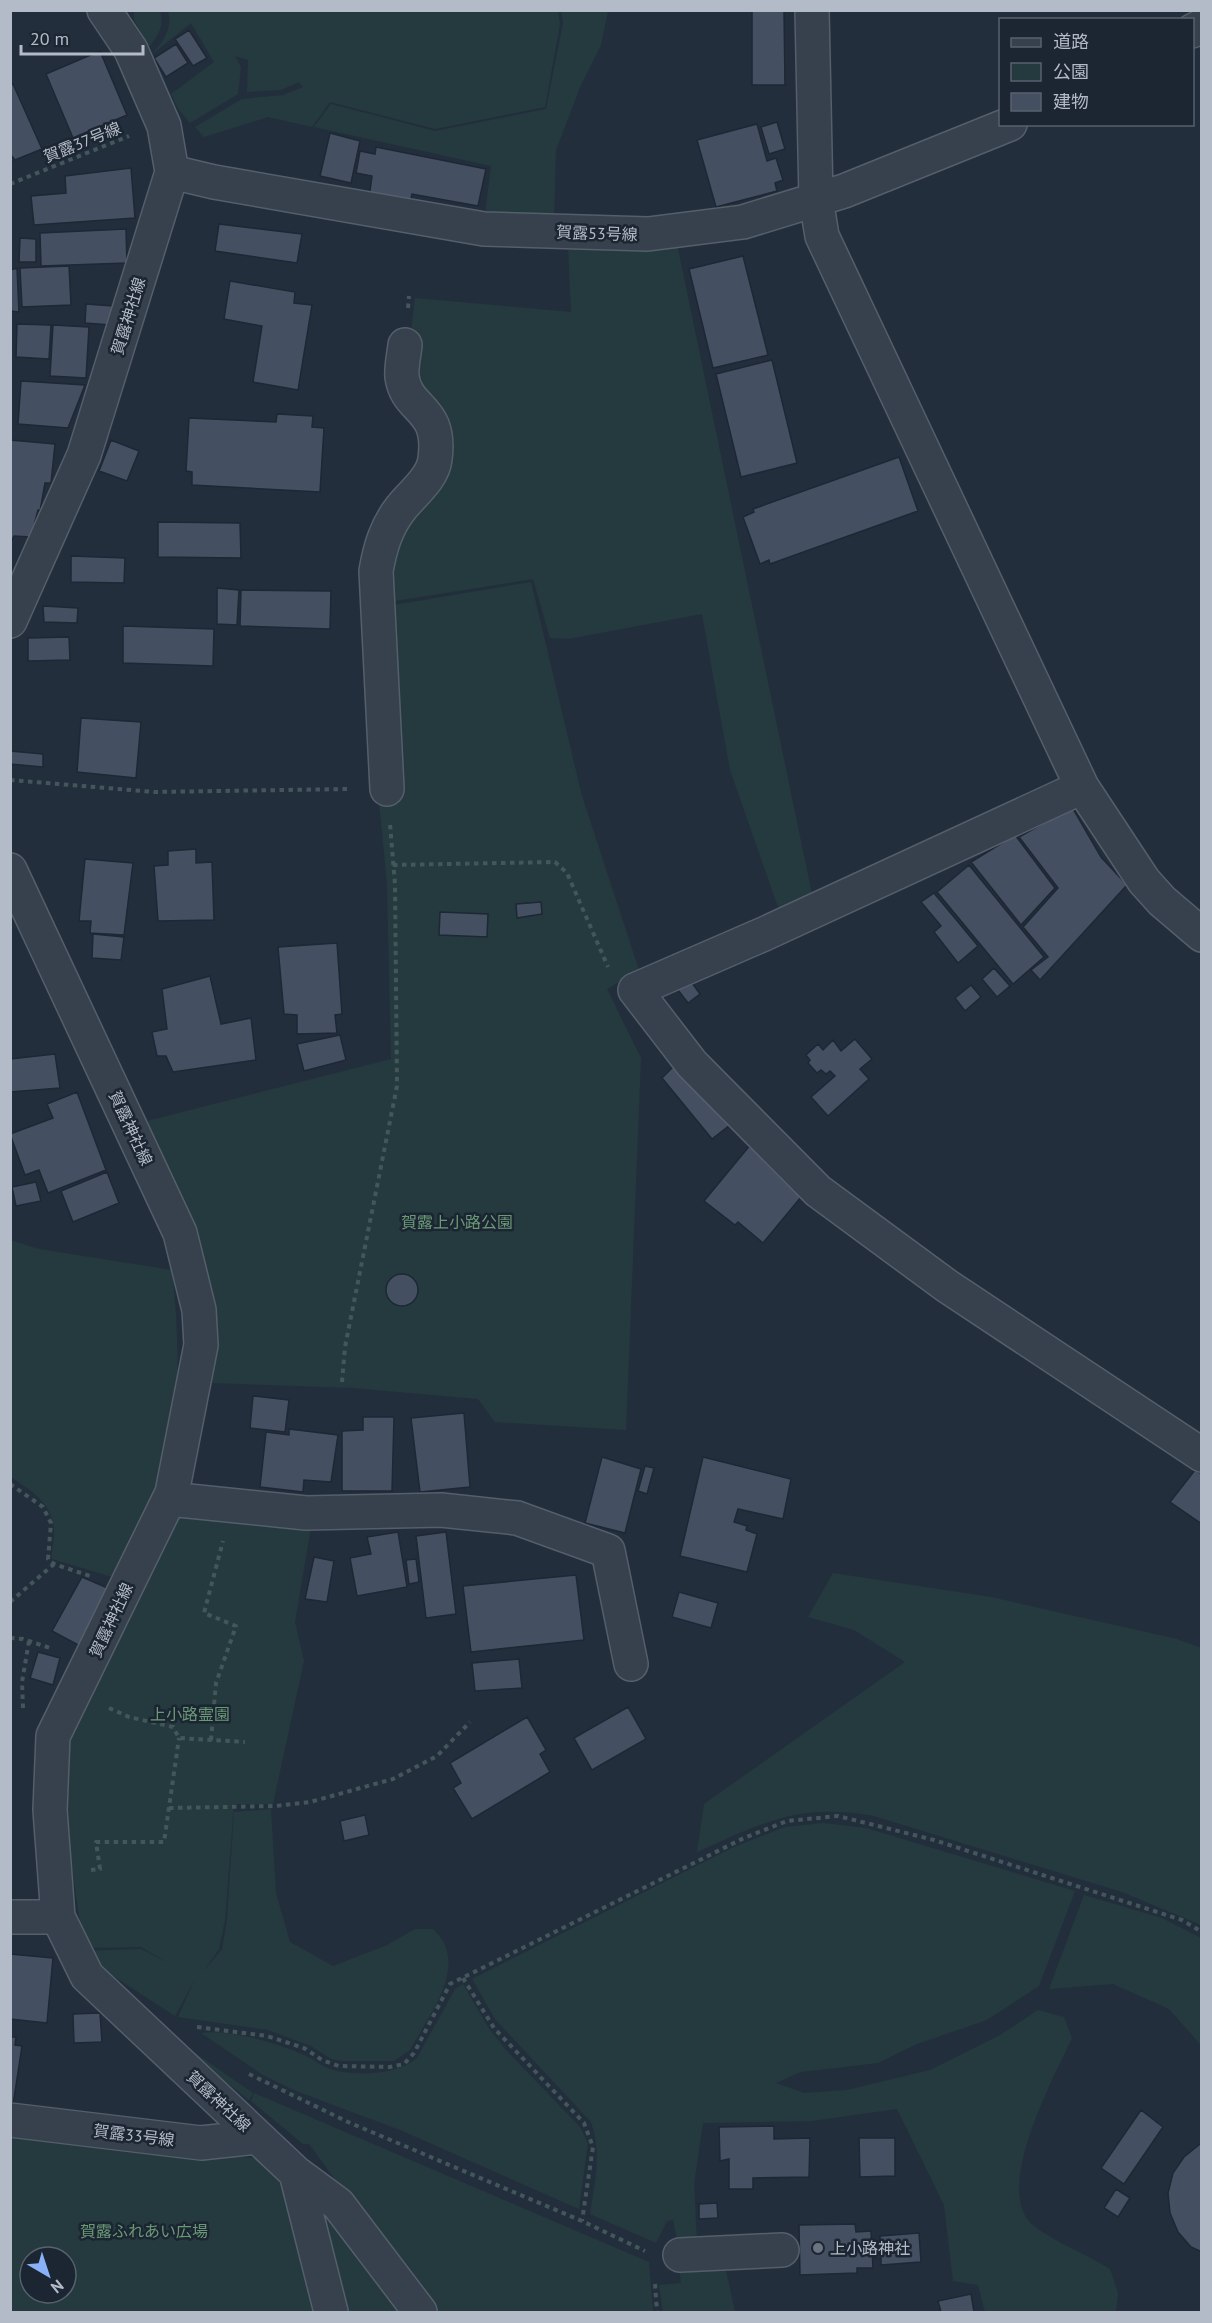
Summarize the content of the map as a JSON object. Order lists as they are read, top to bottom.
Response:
{
  "streets": {
    "street": ["賀露53号線", "賀露神社線", "賀露33号線"],
    "path": ["賀露37号線"]
  },
  "crossings": [
    ["賀露37号線", "賀露神社線"],
    ["賀露53号線", "賀露神社線"],
    ["賀露神社線", "賀露33号線"]
  ],
  "parks": ["賀露上小路公園", "上小路霊園", "賀露ふれあい広場"],
  "places": ["上小路神社"],
  "legend": ["道路", "公園", "建物"],
  "scale_bar": "20 m",
  "north": "bottom right"
}
